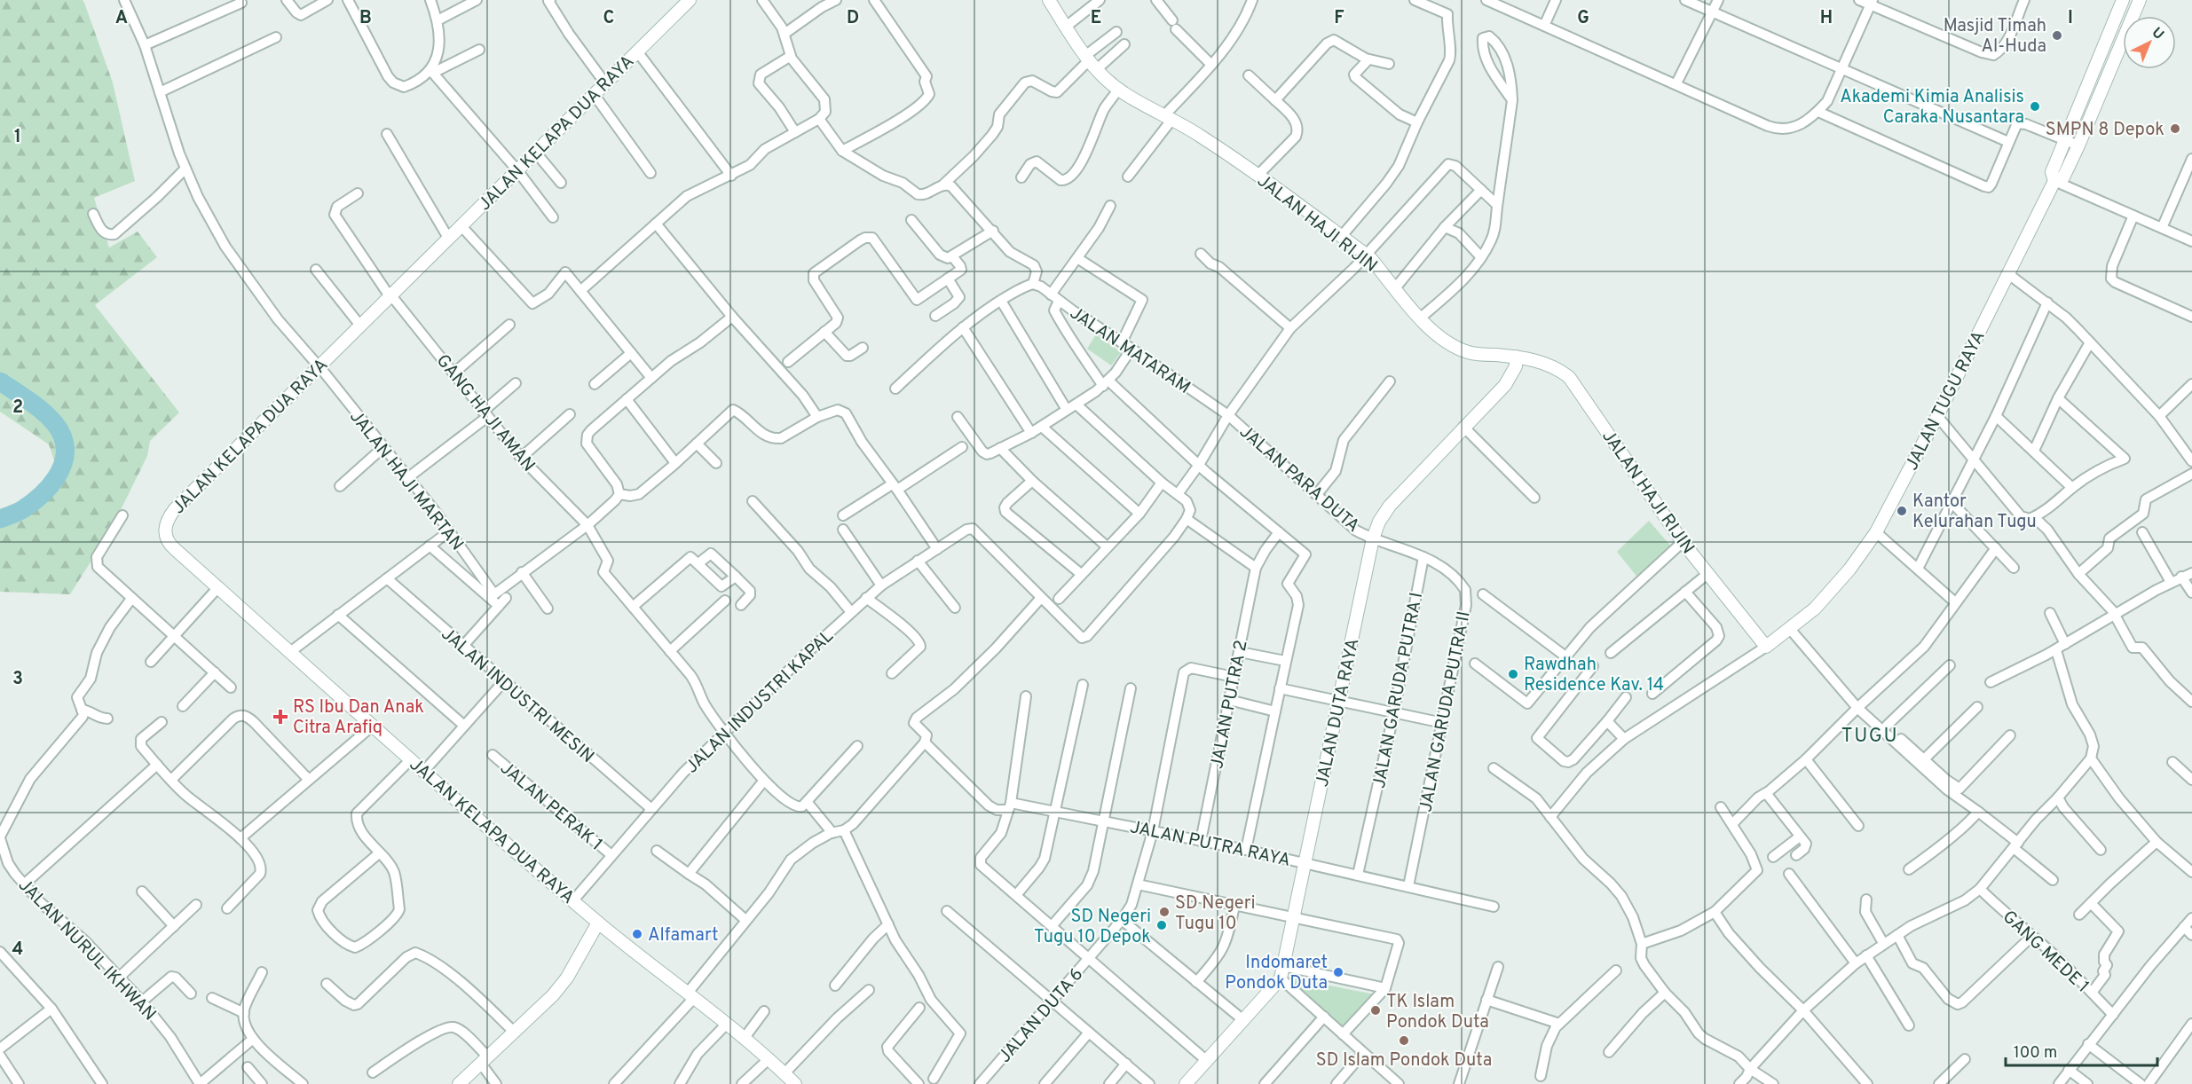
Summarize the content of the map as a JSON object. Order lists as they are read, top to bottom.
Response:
{
  "streets": {
    "street": [
      "JALAN KELAPA DUA RAYA",
      "JALAN HAJI RIJIN",
      "JALAN MATARAM",
      "JALAN TUGU RAYA",
      "GANG HAJI AMAN",
      "JALAN PARA DUTA",
      "JALAN HAJI MARTAN",
      "JALAN GARUDA PUTRA I",
      "JALAN INDUSTRI MESIN",
      "JALAN INDUSTRI KAPAL",
      "JALAN PUTRA 2",
      "JALAN GARUDA PUTRA II",
      "JALAN DUTA RAYA",
      "JALAN PERAK 1",
      "JALAN PUTRA RAYA",
      "JALAN NURUL IKHWAN",
      "GANG MEDE 1",
      "JALAN DUTA 6"
    ]
  },
  "crossings": [
    ["JALAN KELAPA DUA RAYA", "GANG HAJI AMAN"],
    ["JALAN KELAPA DUA RAYA", "JALAN HAJI MARTAN"],
    ["JALAN KELAPA DUA RAYA", "JALAN INDUSTRI KAPAL"],
    ["JALAN HAJI RIJIN", "JALAN TUGU RAYA"],
    ["JALAN HAJI RIJIN", "JALAN DUTA RAYA"],
    ["JALAN MATARAM", "JALAN PARA DUTA"],
    ["JALAN PARA DUTA", "JALAN DUTA RAYA"],
    ["JALAN GARUDA PUTRA I", "JALAN GARUDA PUTRA II"],
    ["JALAN GARUDA PUTRA I", "JALAN PUTRA RAYA"],
    ["JALAN INDUSTRI MESIN", "JALAN INDUSTRI KAPAL"],
    ["JALAN INDUSTRI KAPAL", "JALAN PERAK 1"],
    ["JALAN PUTRA 2", "JALAN PUTRA RAYA"],
    ["JALAN PUTRA 2", "JALAN DUTA 6"],
    ["JALAN GARUDA PUTRA II", "JALAN PUTRA RAYA"],
    ["JALAN DUTA RAYA", "JALAN PUTRA RAYA"],
    ["JALAN PUTRA RAYA", "JALAN DUTA 6"]
  ],
  "districts": ["TUGU"],
  "places": {
    "other": [
      "Masjid Timah Al-Huda",
      "Akademi Kimia Analisis Caraka Nusantara",
      "SMPN 8 Depok",
      "Kantor Kelurahan Tugu",
      "Rawdhah Residence Kav. 14",
      "SD Negeri Tugu 10",
      "SD Negeri Tugu 10 Depok",
      "Alfamart",
      "Indomaret Pondok Duta",
      "TK Islam Pondok Duta",
      "SD Islam Pondok Duta"
    ],
    "health": ["RS Ibu Dan Anak Citra Arafiq"]
  },
  "scale_bar": "100 m",
  "north": "top right",
  "grid": {
    "columns": [
      "A",
      "B",
      "C",
      "D",
      "E",
      "F",
      "G",
      "H",
      "I"
    ],
    "rows": [
      "1",
      "2",
      "3",
      "4"
    ]
  }
}
